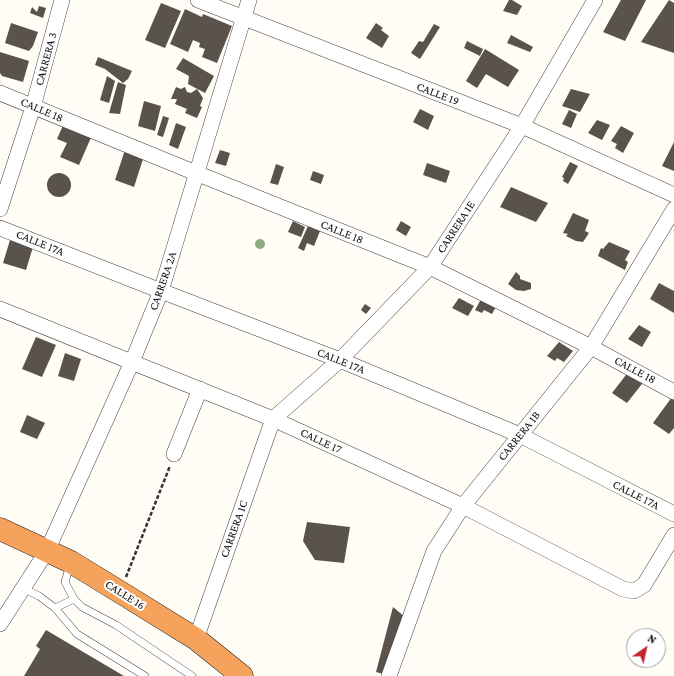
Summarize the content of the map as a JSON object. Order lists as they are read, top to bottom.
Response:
{
  "streets": {
    "highway": ["CALLE 16"],
    "street": [
      "CARRERA 3",
      "CALLE 19",
      "CALLE 18",
      "CARRERA 1E",
      "CALLE 17A",
      "CARRERA 2A",
      "CARRERA 1B",
      "CALLE 17",
      "CARRERA 1C"
    ]
  },
  "crossings": [
    ["CARRERA 3", "CALLE 18"],
    ["CALLE 19", "CARRERA 1E"],
    ["CALLE 19", "CARRERA 2A"],
    ["CALLE 18", "CARRERA 1E"],
    ["CALLE 18", "CARRERA 2A"],
    ["CALLE 18", "CARRERA 1B"],
    ["CARRERA 1E", "CALLE 17A"],
    ["CARRERA 1E", "CALLE 17"],
    ["CARRERA 1E", "CARRERA 1C"],
    ["CALLE 17A", "CARRERA 2A"],
    ["CALLE 17A", "CARRERA 1B"],
    ["CARRERA 2A", "CALLE 17"],
    ["CARRERA 2A", "CALLE 16"],
    ["CARRERA 1B", "CALLE 17"],
    ["CALLE 17", "CARRERA 1C"],
    ["CARRERA 1C", "CALLE 16"]
  ],
  "north": "top right"
}
